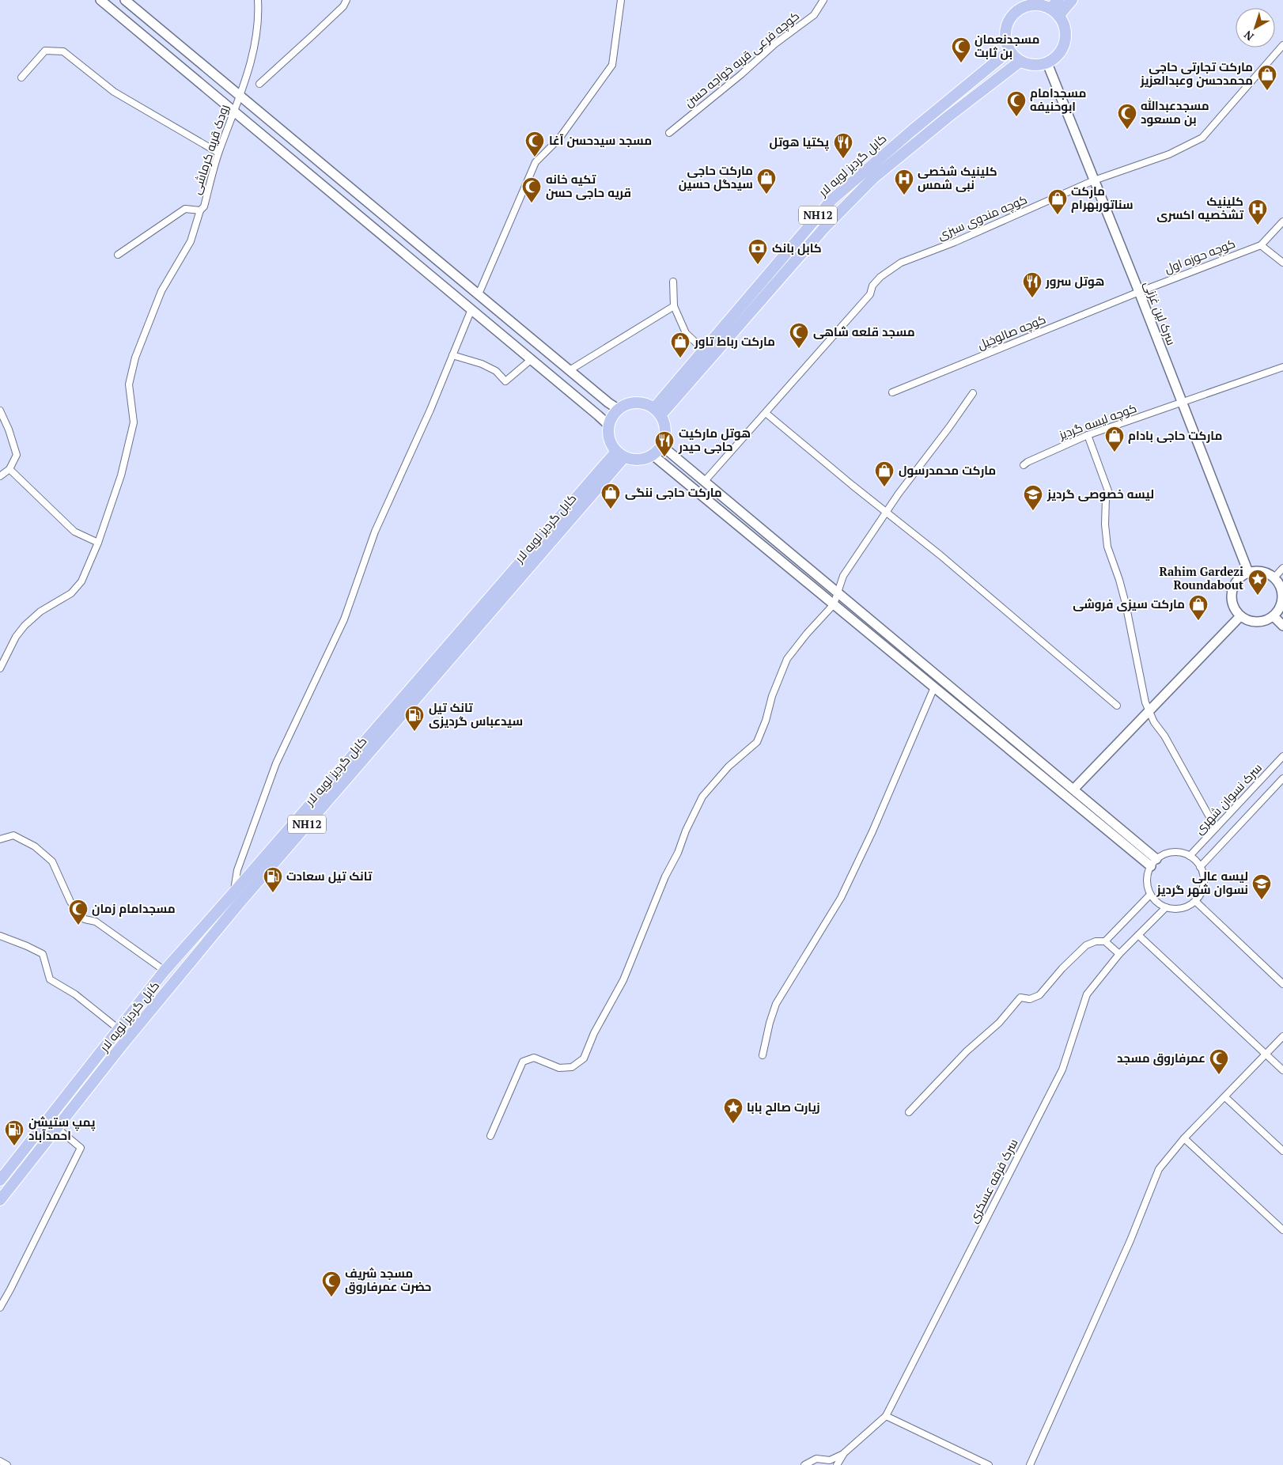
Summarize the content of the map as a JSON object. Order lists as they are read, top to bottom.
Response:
{
  "streets": {
    "highway": ["کابل گردیز لویه لار", "NH12"],
    "street": [
      "کوچه فرعی قریه خواجه حسن",
      "رودک قریه کرماشی",
      "کوچه مندوی سبزی",
      "کوچه حوزه اول",
      "سرک لین غزنی",
      "کوچه صالوخیل",
      "کوچه لیسه گردیز",
      "سرک نسوان شهری",
      "سرک فرقه عسکری"
    ]
  },
  "crossings": [
    ["کابل گردیز لویه لار", "سرک لین غزنی"],
    ["کوچه مندوی سبزی", "سرک لین غزنی"],
    ["کوچه حوزه اول", "سرک لین غزنی"],
    ["کوچه حوزه اول", "کوچه صالوخیل"],
    ["سرک لین غزنی", "کوچه صالوخیل"],
    ["سرک لین غزنی", "کوچه لیسه گردیز"],
    ["سرک نسوان شهری", "سرک فرقه عسکری"]
  ],
  "places": {
    "mosque": [
      "مسجدنعمان بن ثابت",
      "مسجدامام ابوحنیفه",
      "مسجدعبدالله بن مسعود",
      "مسجد سیدحسن آغا",
      "تکیه خانه قریه حاجی حسن",
      "مسجد قلعه شاهی",
      "مسجدامام زمان",
      "عمرفاروق مسجد",
      "مسجد شریف حضرت عمرفاروق"
    ],
    "shop": [
      "مارکت تجارتی حاجی محمدحسن وعبدالعزیز",
      "مارکت حاجی سیدگل حسین",
      "مارکت سناتوربهرام",
      "مارکت رباط تاور",
      "مارکت حاجی بادام",
      "مارکت محمدرسول",
      "مارکت حاجی ننگی",
      "مارکت سیزی فروشی"
    ],
    "restaurant": ["پکتیا هوتل", "هوتل سرور", "هوتل مارکیت حاجی حیدر"],
    "hospital": ["کلینیک شخصی نبی شمس", "کلینیک تشخصیه اکسری"],
    "bank": ["کابل بانک"],
    "school or university": ["لیسه خصوصی گردیز", "لیسه عالی نسوان شهر گردیز"],
    "place": ["Rahim Gardezi Roundabout", "زیارت صالح بابا"],
    "fuel station": ["تانک تیل سیدعباس گردیزی", "تانک تیل سعادت", "پمپ ستیشن احمدآباد"]
  },
  "north": "bottom left"
}
